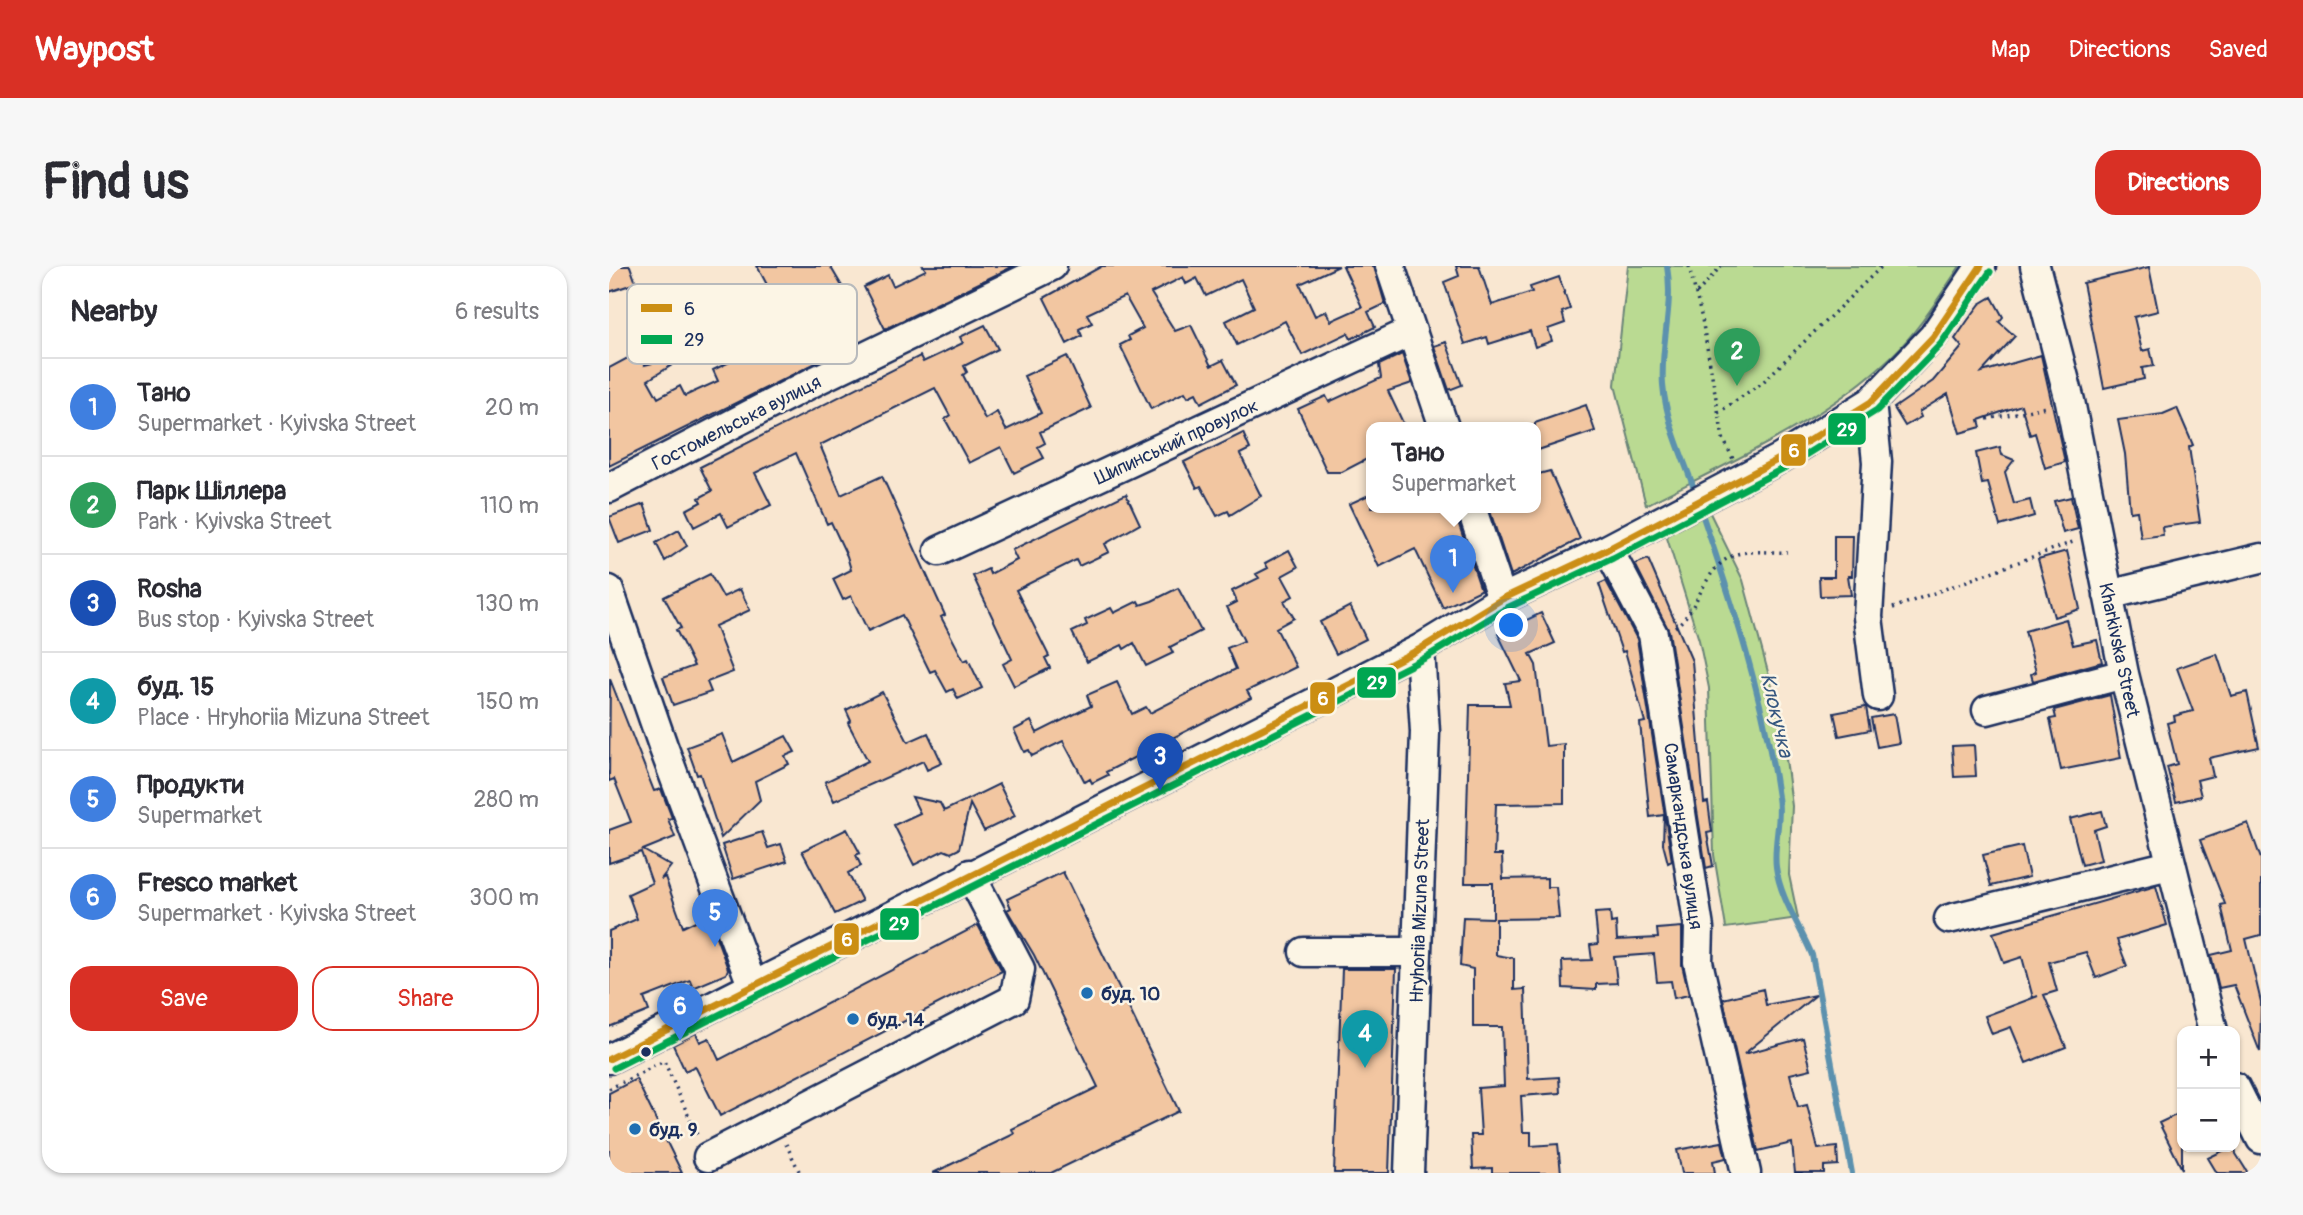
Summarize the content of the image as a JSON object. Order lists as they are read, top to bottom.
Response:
{
  "streets": {
    "street": [
      "Гостомельська вулиця",
      "Шипинський провулок",
      "Kharkivska Street",
      "Самаркандська вулиця",
      "Hryhoriia Mizuna Street"
    ]
  },
  "water": ["Клокучка"],
  "places": ["буд. 10", "буд. 14", "буд. 9"],
  "lines": ["transit line 6", "transit line 29"],
  "legend": ["6", "29"],
  "page": {
    "header": "Waypost",
    "nav": ["Map", "Directions", "Saved"],
    "buttons": [
      "Directions",
      ["Save", "Share"]
    ],
    "title": "Find us",
    "heading": ["Nearby", "6 results"],
    "pins": [
      "2",
      "1",
      "3",
      "5",
      "6",
      "4"
    ],
    "list": [
      {
        "mark": "1",
        "name": "Тано",
        "note": "Supermarket · Kyivska Street",
        "value": "20 m"
      },
      {
        "mark": "2",
        "name": "Парк Шіллера",
        "note": "Park · Kyivska Street",
        "value": "110 m"
      },
      {
        "mark": "3",
        "name": "Rosha",
        "note": "Bus stop · Kyivska Street",
        "value": "130 m"
      },
      {
        "mark": "4",
        "name": "буд. 15",
        "note": "Place · Hryhoriia Mizuna Street",
        "value": "150 m"
      },
      {
        "mark": "5",
        "name": "Продукти",
        "note": "Supermarket",
        "value": "280 m"
      },
      {
        "mark": "6",
        "name": "Fresco market",
        "note": "Supermarket · Kyivska Street",
        "value": "300 m"
      }
    ],
    "popup": ["Тано", "Supermarket"],
    "map_buttons": ["+", "−"]
  }
}
